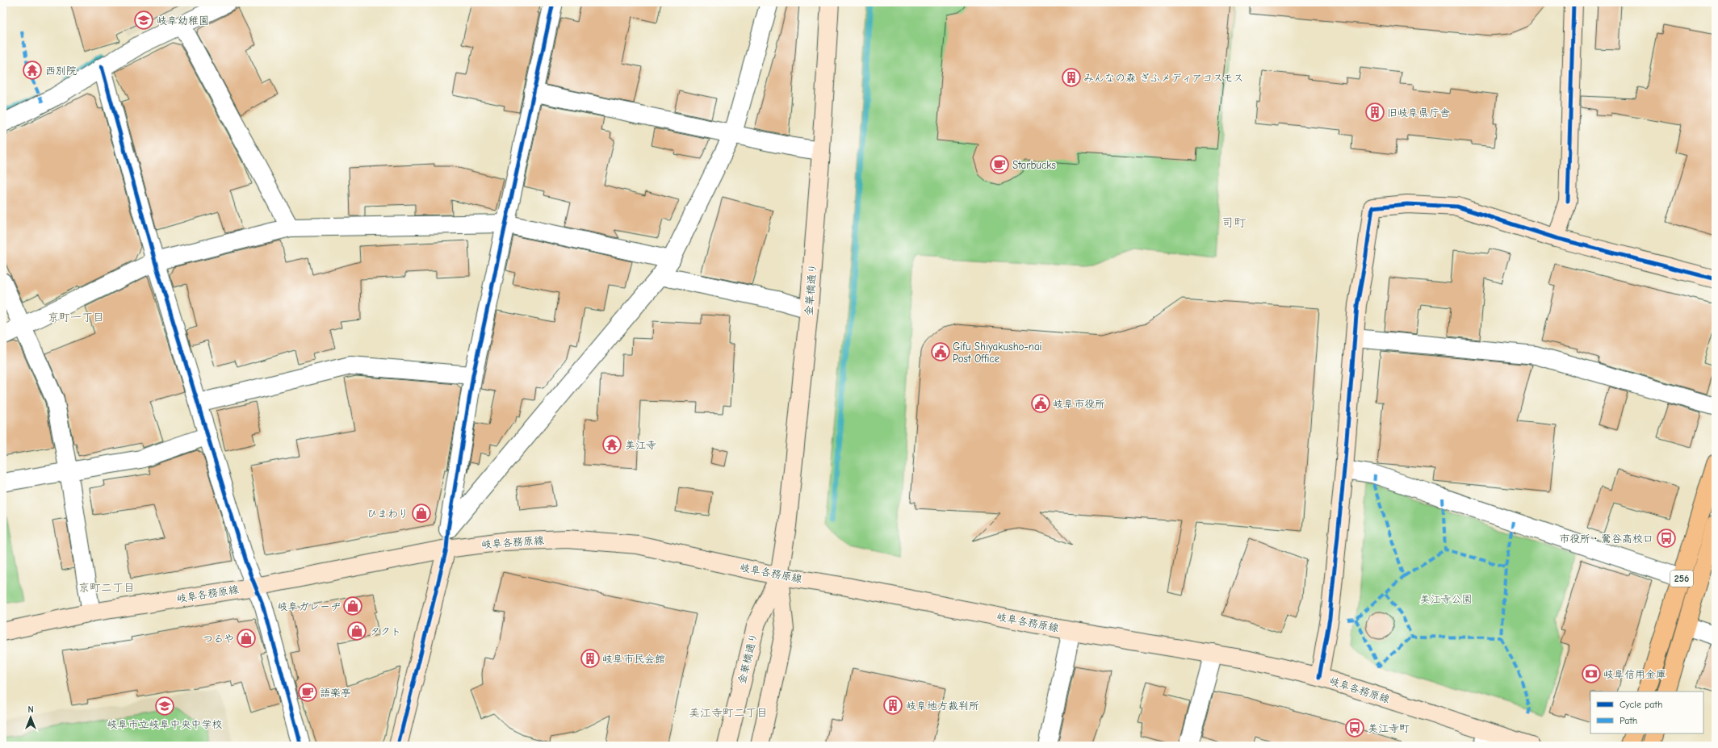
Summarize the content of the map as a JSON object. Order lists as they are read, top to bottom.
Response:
{
  "streets": {
    "highway": ["256"],
    "main road": ["金華橋通り", "岐阜各務原線"]
  },
  "crossings": [
    ["金華橋通り", "岐阜各務原線"]
  ],
  "districts": [
    "司町",
    "京町一丁目",
    "京町二丁目",
    "美江寺町二丁目"
  ],
  "parks": ["美江寺公園"],
  "places": {
    "school or university": ["岐阜幼稚園", "岐阜市立岐阜中央中学校"],
    "temple": ["西別院", "美江寺"],
    "building": [
      "みんなの森 ぎふメディアコスモス",
      "旧岐阜県庁舎",
      "岐阜市民会館",
      "岐阜地方裁判所"
    ],
    "cafe": ["Starbucks", "語楽亭"],
    "public building": ["Gifu Shiyakusho-nai Post Office", "岐阜市役所"],
    "shop": [
      "ひまわり",
      "岐阜ガレーヂ",
      "タクト",
      "つるや"
    ],
    "bus stop": ["市役所・鶯谷高校口", "美江寺町"],
    "bank": ["岐阜信用金庫"]
  },
  "legend": ["Cycle path", "Path"],
  "north": "top"
}
